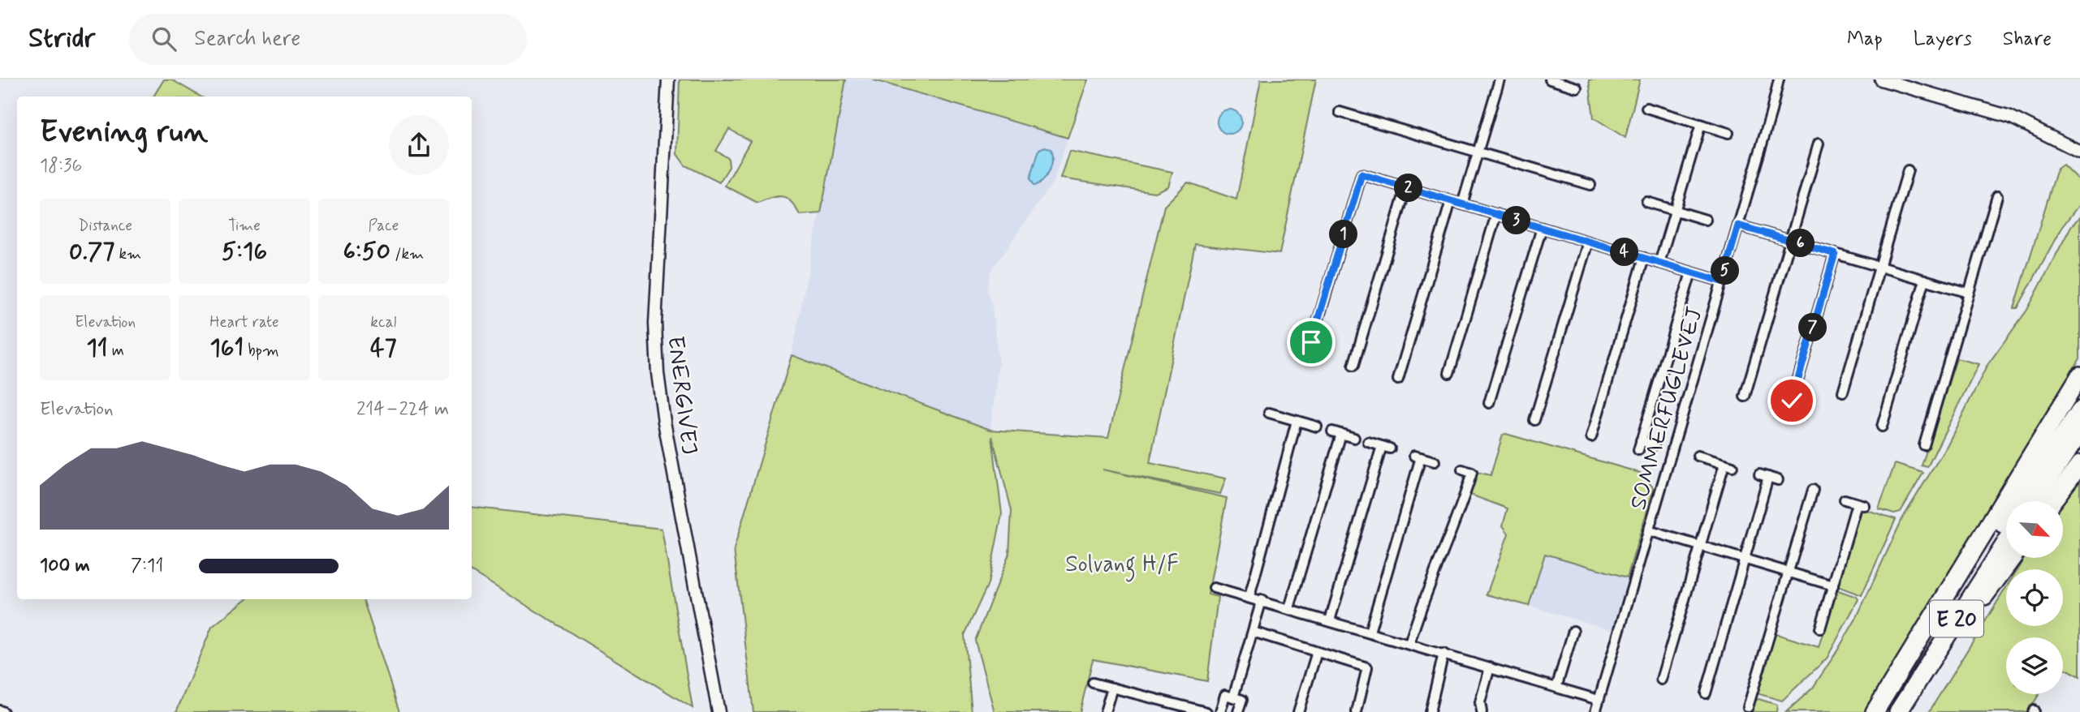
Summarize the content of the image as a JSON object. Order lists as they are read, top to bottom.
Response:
{
  "streets": {
    "highway": ["E 20"],
    "street": ["ENERGIVEJ", "SOMMERFUGLEVEJ"]
  },
  "parks": ["Solvang H/F"],
  "north": "bottom right",
  "page": {
    "header": "Stridr",
    "search": "Search here",
    "nav": ["Map", "Layers", "Share"],
    "heading": ["Evening run", "18:36"],
    "pins": [
      "2",
      "3",
      "1",
      "6",
      "4",
      "5",
      "7"
    ],
    "stats": [
      ["Distance", "0.77 km"],
      ["Time", "5:16"],
      ["Pace", "6:50 /km"],
      ["Elevation", "11 m"],
      ["Heart rate", "161 bpm"],
      ["kcal", "47"]
    ],
    "chart": ["Elevation", "214–224 m"],
    "list": [
      {
        "name": "100 m",
        "note": "7:11"
      }
    ]
  }
}
